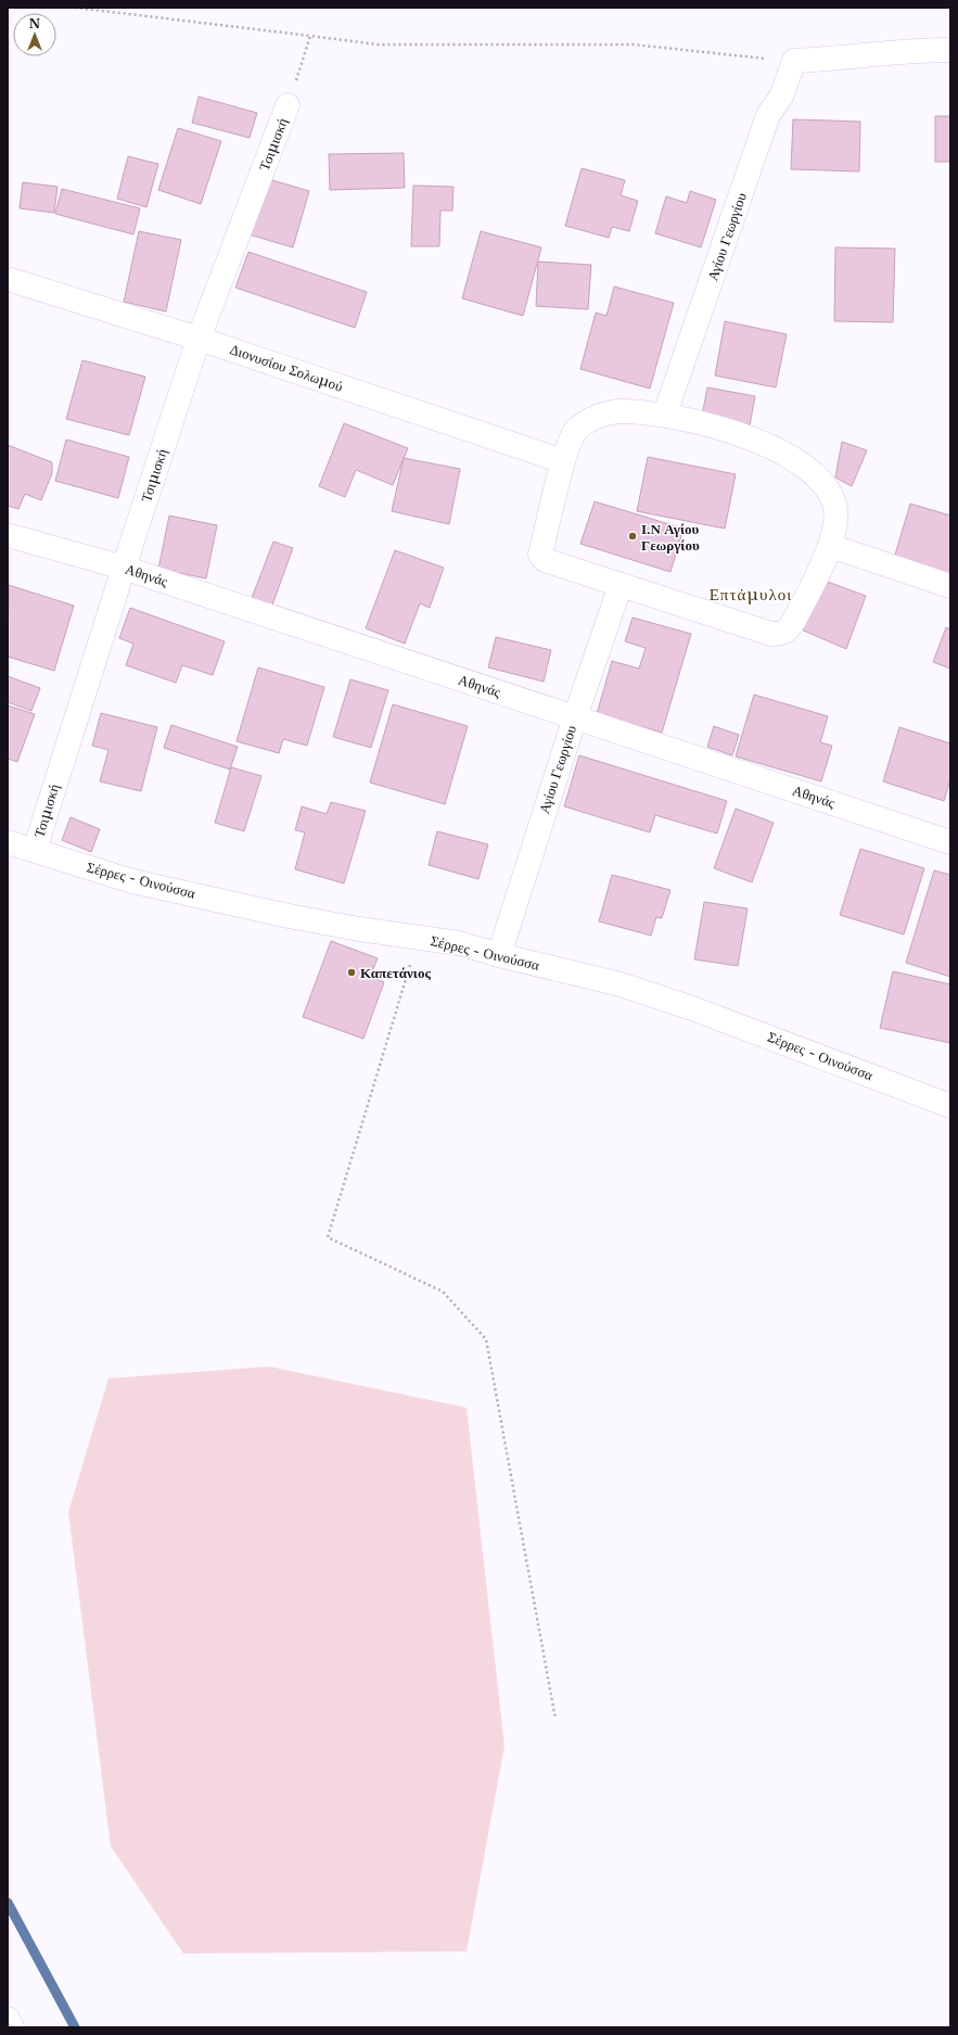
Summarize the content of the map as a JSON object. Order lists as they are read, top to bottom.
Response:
{
  "streets": {
    "street": [
      "Τσιμισκή",
      "Αγίου Γεωργίου",
      "Διονυσίου Σολωμού",
      "Αθηνάς",
      "Σέρρες - Οινούσσα"
    ]
  },
  "crossings": [
    ["Τσιμισκή", "Διονυσίου Σολωμού"],
    ["Τσιμισκή", "Αθηνάς"],
    ["Τσιμισκή", "Σέρρες - Οινούσσα"],
    ["Αγίου Γεωργίου", "Αθηνάς"],
    ["Αγίου Γεωργίου", "Σέρρες - Οινούσσα"]
  ],
  "districts": ["Επτάμυλοι"],
  "places": ["Ι.Ν Αγίου Γεωργίου", "Καπετάνιος"],
  "north": "top"
}
